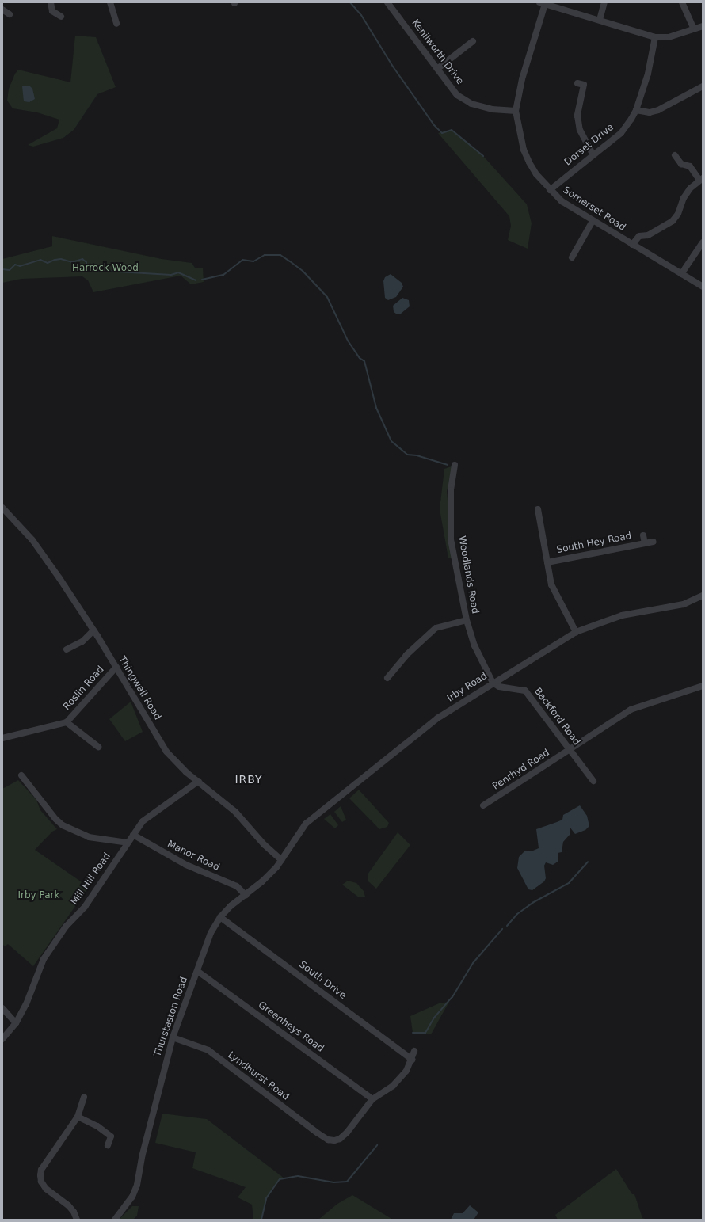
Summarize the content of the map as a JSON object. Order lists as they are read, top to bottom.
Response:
{
  "streets": {
    "street": [
      "Kenilworth Drive",
      "Dorset Drive",
      "Somerset Road",
      "South Hey Road",
      "Woodlands Road",
      "Irby Road",
      "Roslin Road",
      "Thingwall Road",
      "Backford Road",
      "Penrhyd Road",
      "Manor Road",
      "Mill Hill Road",
      "South Drive",
      "Thurstaston Road",
      "Greenheys Road",
      "Lyndhurst Road"
    ]
  },
  "crossings": [
    ["Kenilworth Drive", "Somerset Road"],
    ["Dorset Drive", "Somerset Road"],
    ["Woodlands Road", "Irby Road"],
    ["Woodlands Road", "Backford Road"],
    ["Irby Road", "Thingwall Road"],
    ["Irby Road", "Backford Road"],
    ["Irby Road", "Thurstaston Road"],
    ["Roslin Road", "Thingwall Road"],
    ["Thingwall Road", "Mill Hill Road"],
    ["Thingwall Road", "Thurstaston Road"],
    ["Backford Road", "Penrhyd Road"],
    ["Manor Road", "Mill Hill Road"],
    ["Manor Road", "Thurstaston Road"],
    ["South Drive", "Thurstaston Road"],
    ["Thurstaston Road", "Greenheys Road"],
    ["Thurstaston Road", "Lyndhurst Road"],
    ["Greenheys Road", "Lyndhurst Road"]
  ],
  "districts": ["IRBY"],
  "parks": ["Harrock Wood", "Irby Park"]
}
